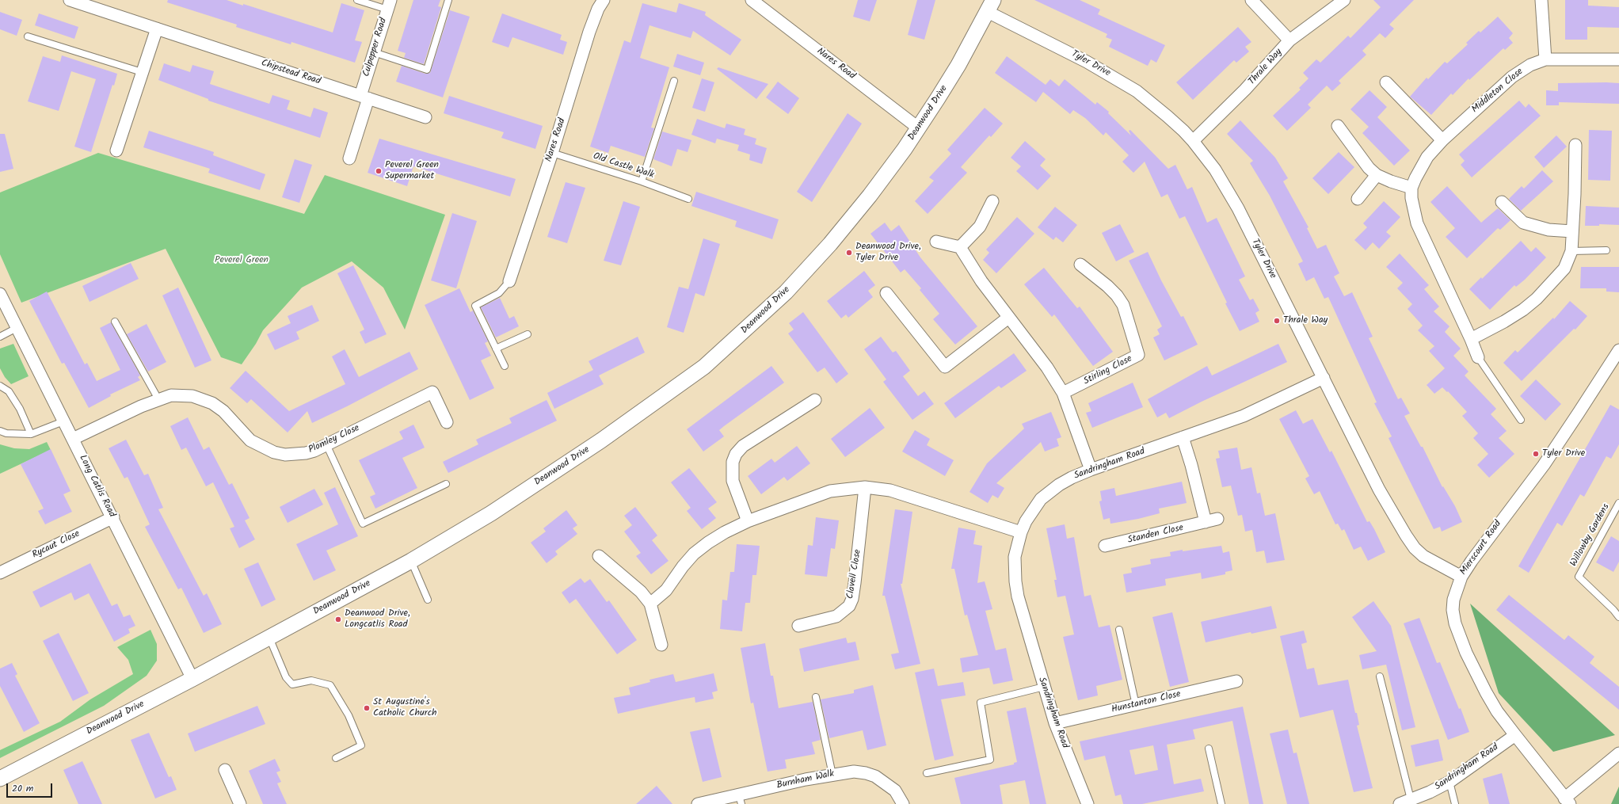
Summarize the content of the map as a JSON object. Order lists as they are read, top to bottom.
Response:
{
  "streets": {
    "street": [
      "Culpepper Road",
      "Nares Road",
      "Tyler Drive",
      "Thrale Way",
      "Chipstead Road",
      "Middleton Close",
      "Deanwood Drive",
      "Stirling Close",
      "Plomley Close",
      "Sandringham Road",
      "Long Catlis Road",
      "Standen Close",
      "Rycaut Close",
      "Mierscourt Road",
      "Clavell Close",
      "Hunstanton Close",
      "Burnham Walk"
    ],
    "lane": ["Old Castle Walk", "Willowby Gardens"]
  },
  "crossings": [
    ["Culpepper Road", "Chipstead Road"],
    ["Nares Road", "Deanwood Drive"],
    ["Nares Road", "Old Castle Walk"],
    ["Tyler Drive", "Thrale Way"],
    ["Tyler Drive", "Deanwood Drive"],
    ["Tyler Drive", "Sandringham Road"],
    ["Tyler Drive", "Mierscourt Road"],
    ["Deanwood Drive", "Long Catlis Road"],
    ["Plomley Close", "Long Catlis Road"],
    ["Sandringham Road", "Mierscourt Road"],
    ["Sandringham Road", "Hunstanton Close"],
    ["Long Catlis Road", "Rycaut Close"]
  ],
  "parks": ["Peverel Green"],
  "places": [
    "Peverel Green Supermarket",
    "Deanwood Drive, Tyler Drive",
    "Thrale Way",
    "Tyler Drive",
    "Deanwood Drive, Longcatlis Road",
    "St Augustine's Catholic Church"
  ],
  "scale_bar": "20 m"
}
